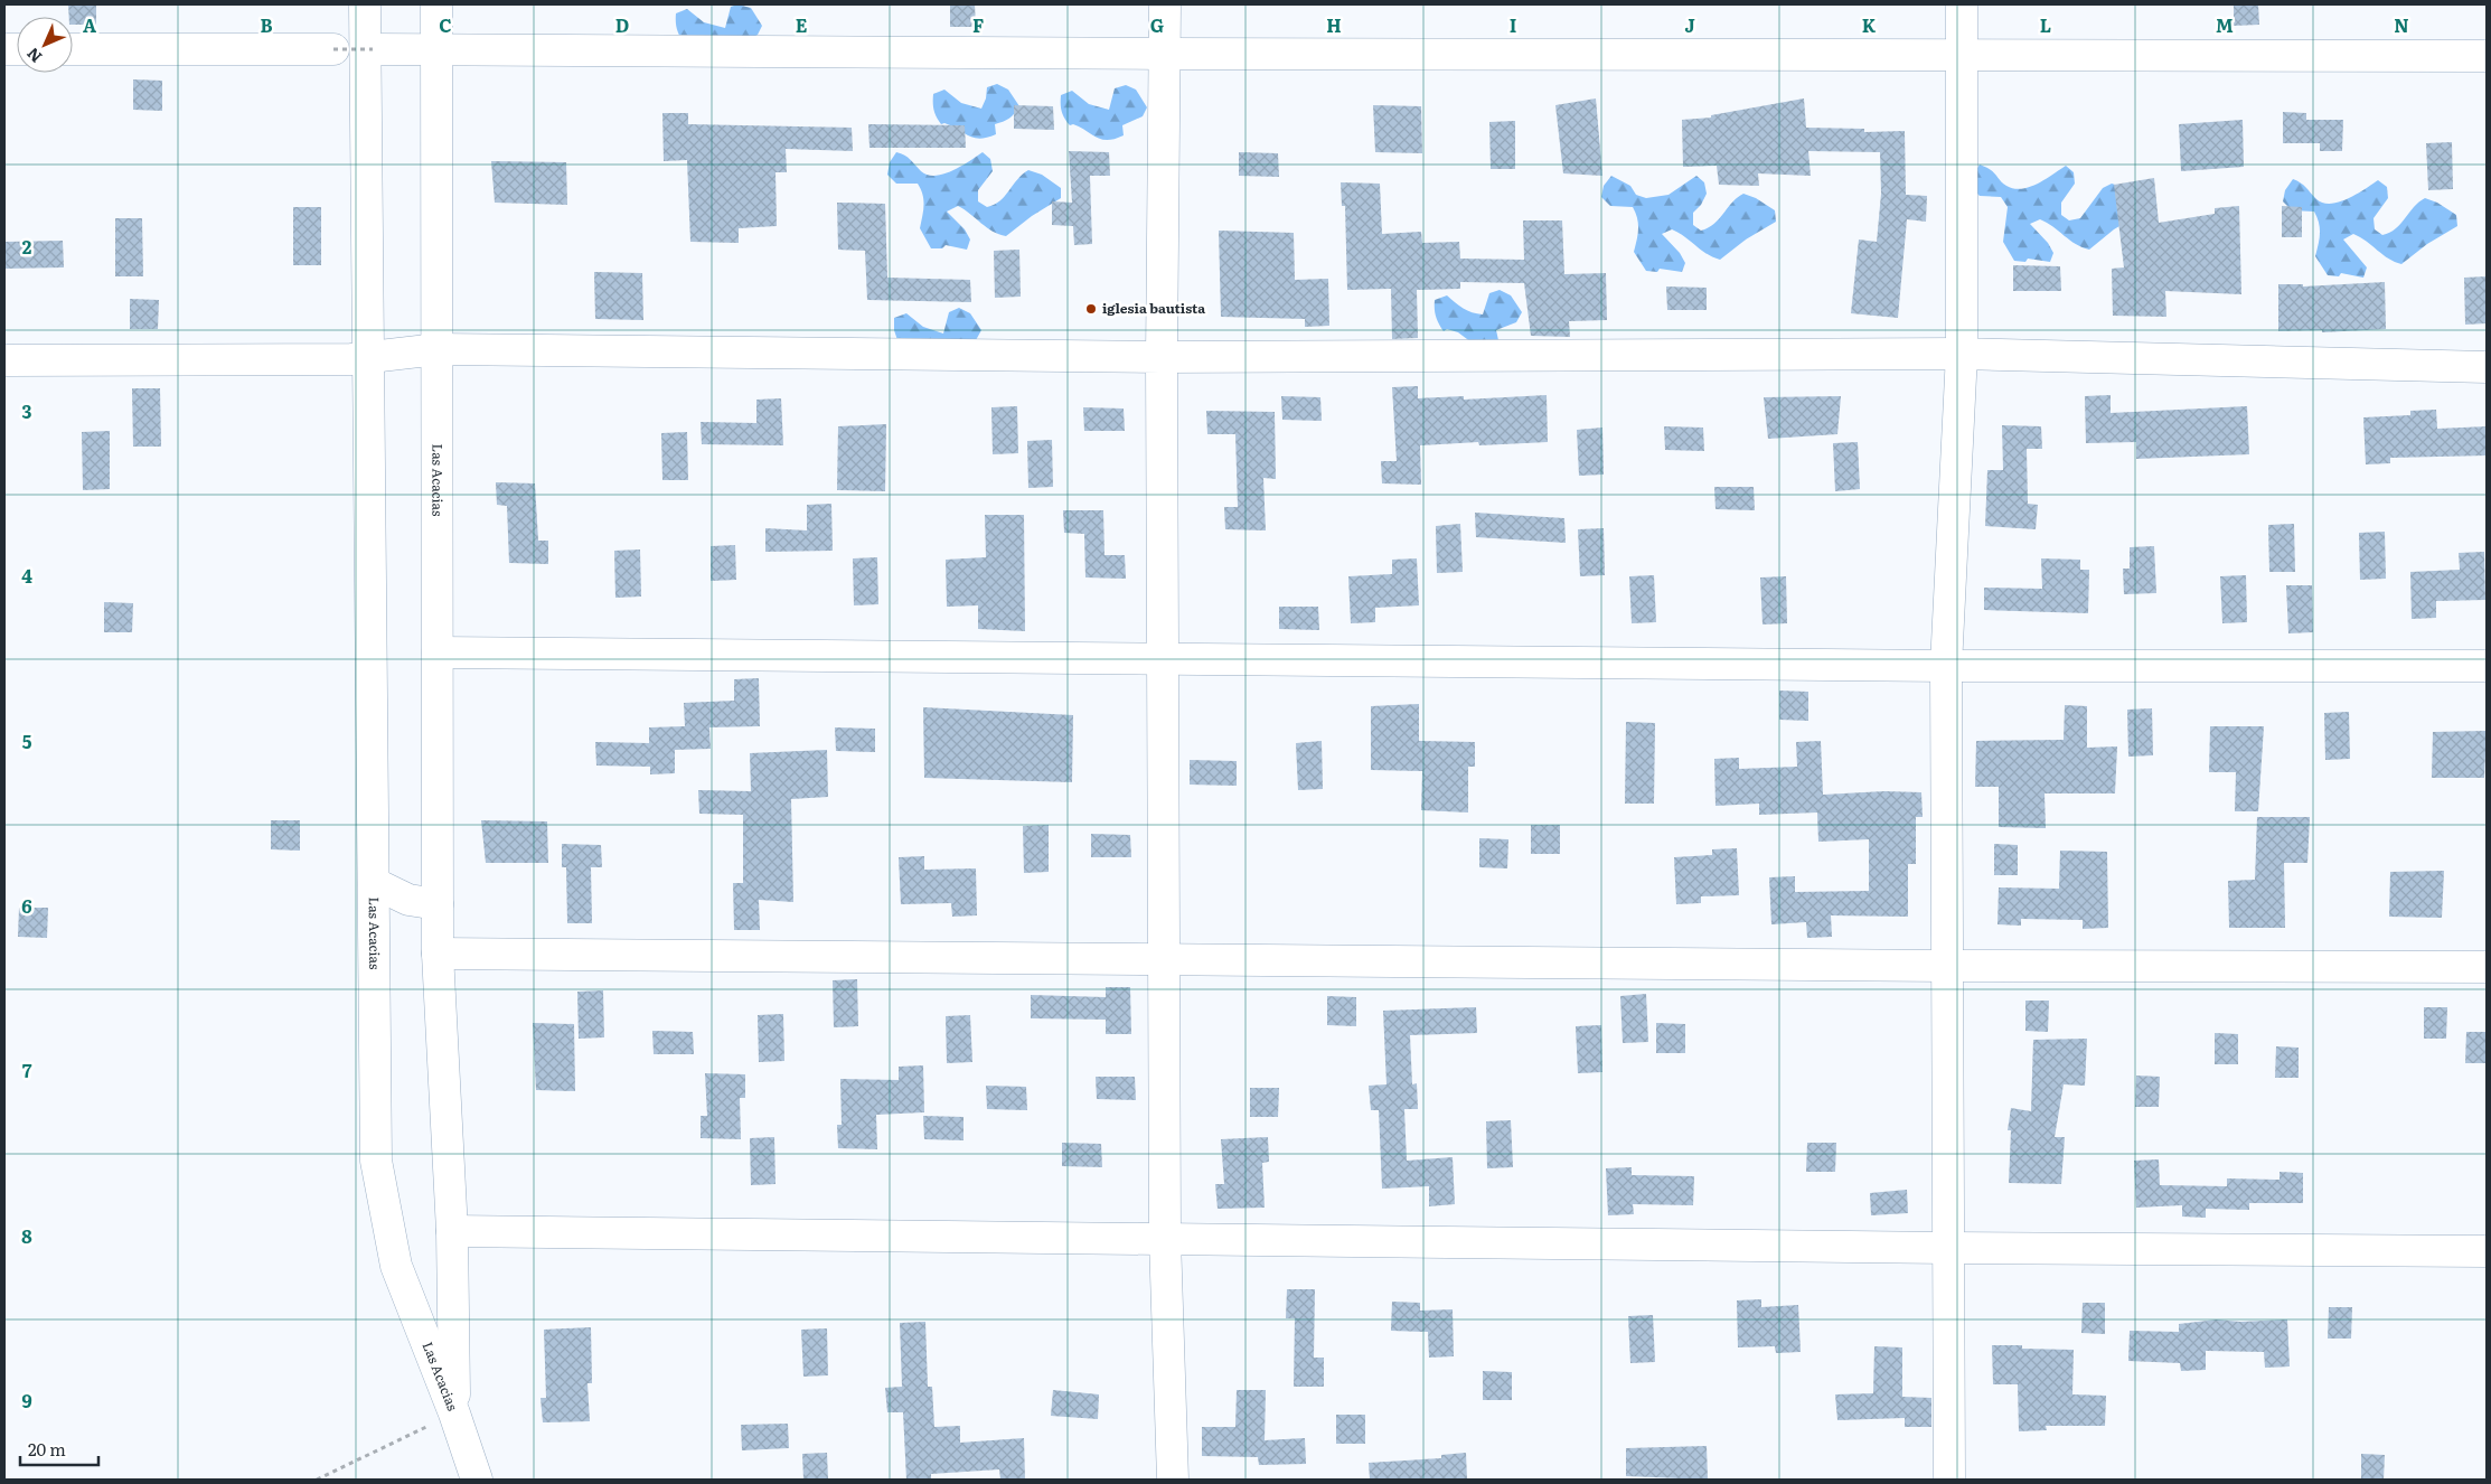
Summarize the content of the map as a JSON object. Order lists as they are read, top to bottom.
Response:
{
  "streets": {
    "street": ["Las Acacias"]
  },
  "places": ["iglesia bautista"],
  "scale_bar": "20 m",
  "north": "bottom left",
  "grid": {
    "columns": [
      "A",
      "B",
      "C",
      "D",
      "E",
      "F",
      "G",
      "H",
      "I",
      "J",
      "K",
      "L",
      "M",
      "N"
    ],
    "rows": [
      "2",
      "3",
      "4",
      "5",
      "6",
      "7",
      "8",
      "9"
    ]
  }
}
